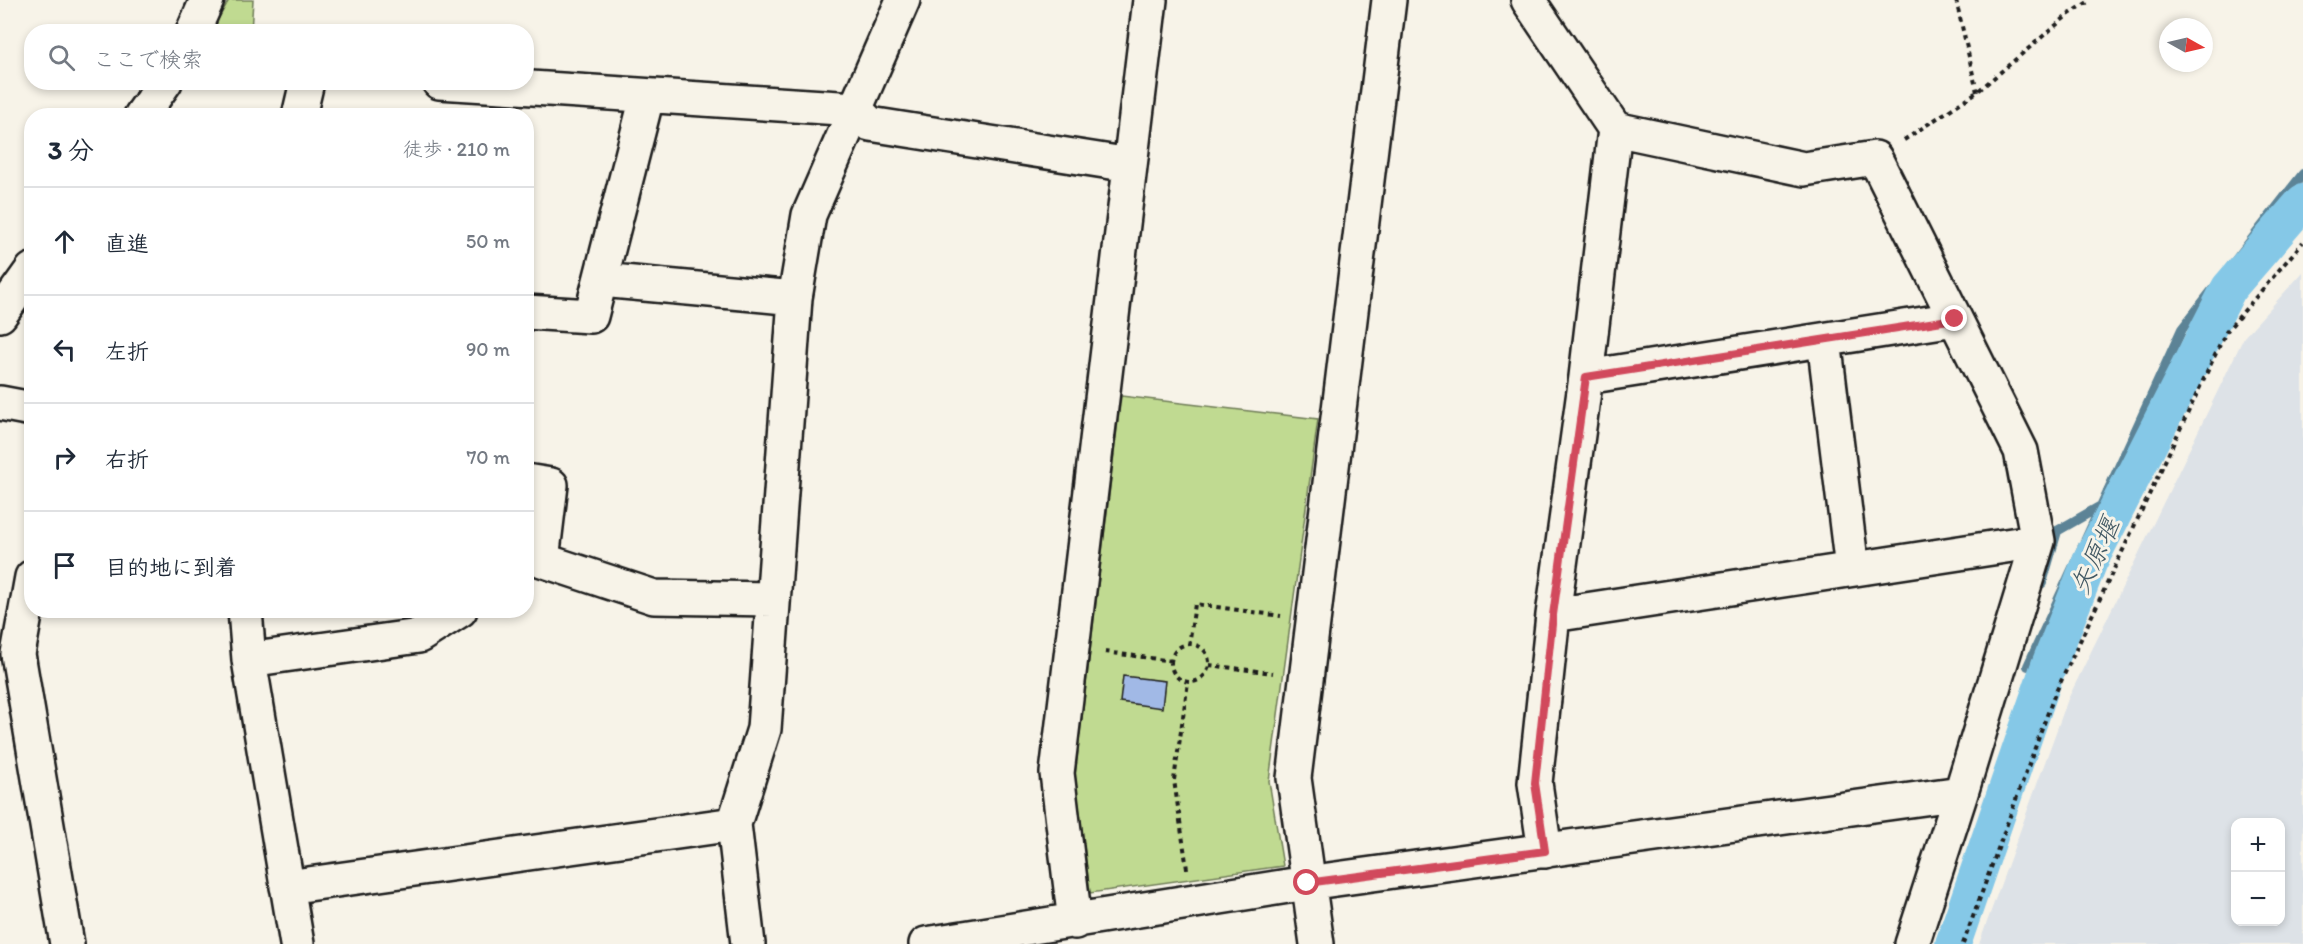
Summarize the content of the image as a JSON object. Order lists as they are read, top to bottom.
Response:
{
  "water": ["矢原堰"],
  "north": "right",
  "page": {
    "search": "ここで検索",
    "heading": ["3 分", "徒歩 · 210 m"],
    "list": [
      ["直進", "50 m"],
      ["左折", "90 m"],
      ["右折", "70 m"],
      "目的地に到着"
    ],
    "map_buttons": ["+", "−"]
  }
}
